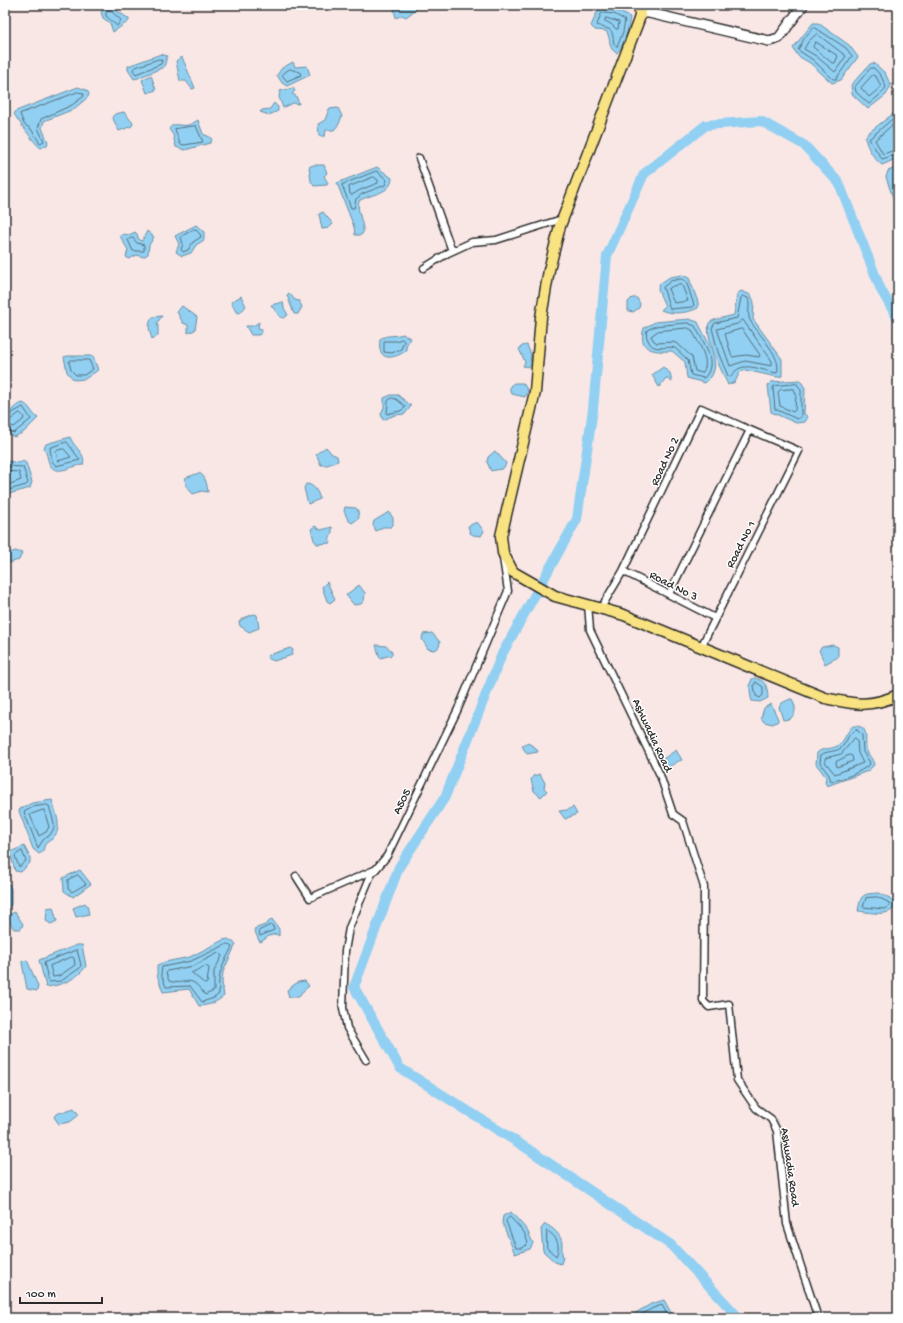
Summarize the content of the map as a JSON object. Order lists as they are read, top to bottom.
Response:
{
  "streets": {
    "street": [
      "Road No 2",
      "Road No 1",
      "Road No 3",
      "Ashwadia Road",
      "A505"
    ]
  },
  "crossings": [
    ["Road No 2", "Road No 1"],
    ["Road No 2", "Road No 3"],
    ["Road No 1", "Road No 3"]
  ],
  "scale_bar": "100 m"
}
